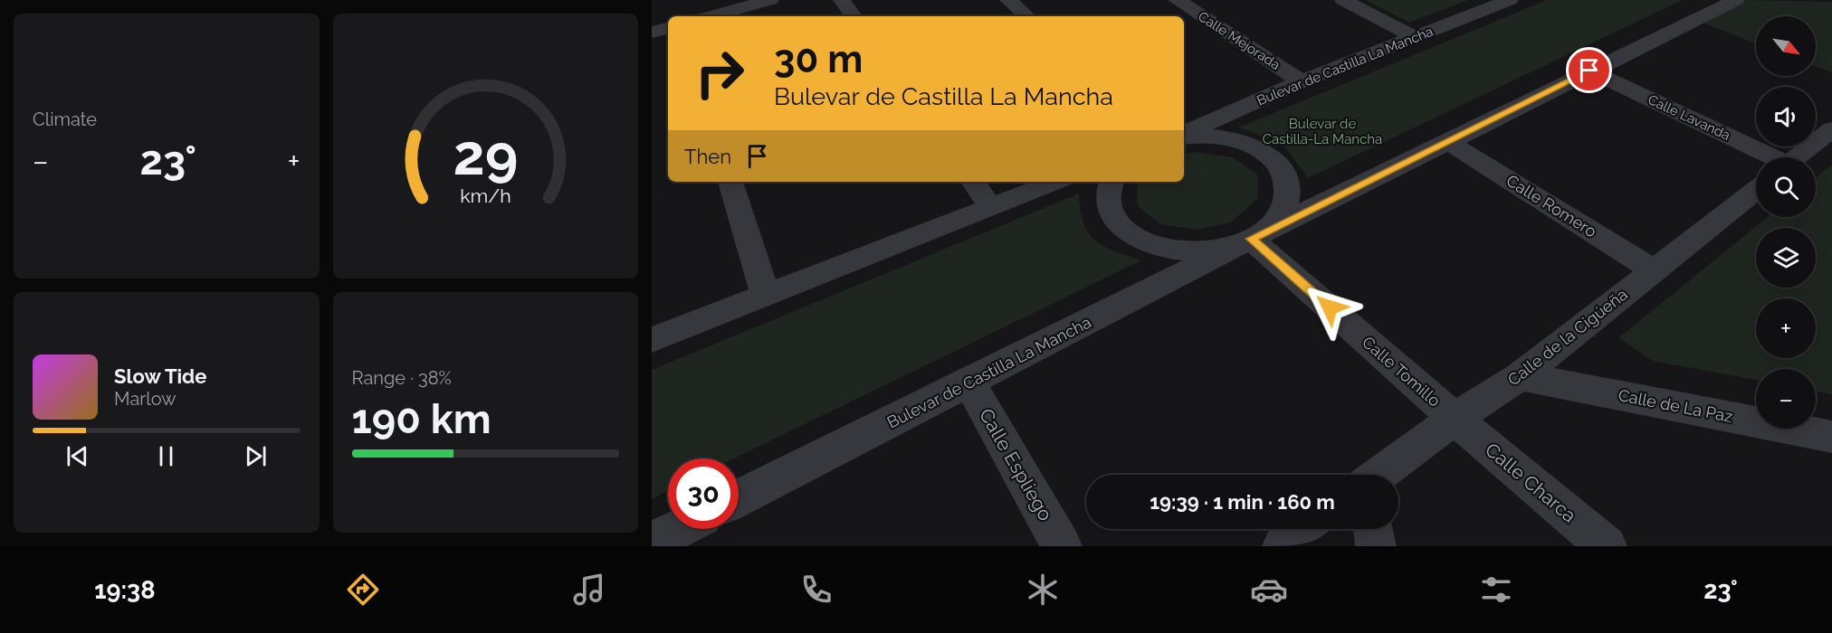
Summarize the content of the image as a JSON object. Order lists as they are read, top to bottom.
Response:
{
  "streets": {
    "street": [
      "Calle Mejorada",
      "Bulevar de Castilla La Mancha",
      "Calle Lavanda",
      "Calle Romero",
      "Calle de la Cigúeña",
      "Calle Tomillo",
      "Calle de La Paz",
      "Calle Espliego",
      "Calle Charca"
    ]
  },
  "crossings": [
    ["Calle Mejorada", "Bulevar de Castilla La Mancha"],
    ["Bulevar de Castilla La Mancha", "Calle Lavanda"],
    ["Bulevar de Castilla La Mancha", "Calle Romero"],
    ["Bulevar de Castilla La Mancha", "Calle Tomillo"],
    ["Bulevar de Castilla La Mancha", "Calle Espliego"],
    ["Calle Romero", "Calle de la Cigúeña"],
    ["Calle de la Cigúeña", "Calle Tomillo"],
    ["Calle de la Cigúeña", "Calle de La Paz"],
    ["Calle de la Cigúeña", "Calle Charca"],
    ["Calle Tomillo", "Calle Charca"]
  ],
  "parks": ["Bulevar de Castilla-La Mancha"],
  "north": "bottom right",
  "page": {
    "tile": [
      "Climate",
      ["Range · 38%", "190 km"]
    ],
    "map_buttons": ["+", "−"],
    "turn": ["30 m", "Bulevar de Castilla La Mancha"],
    "then": "Then",
    "heat": ["−", "23°", "+"],
    "song": ["Slow Tide", "Marlow"],
    "limit": "30",
    "trip": "19:39 · 1 min · 160 m",
    "tabs": ["19:38", "23°"],
    "gauge": ["29", "km/h"]
  }
}
